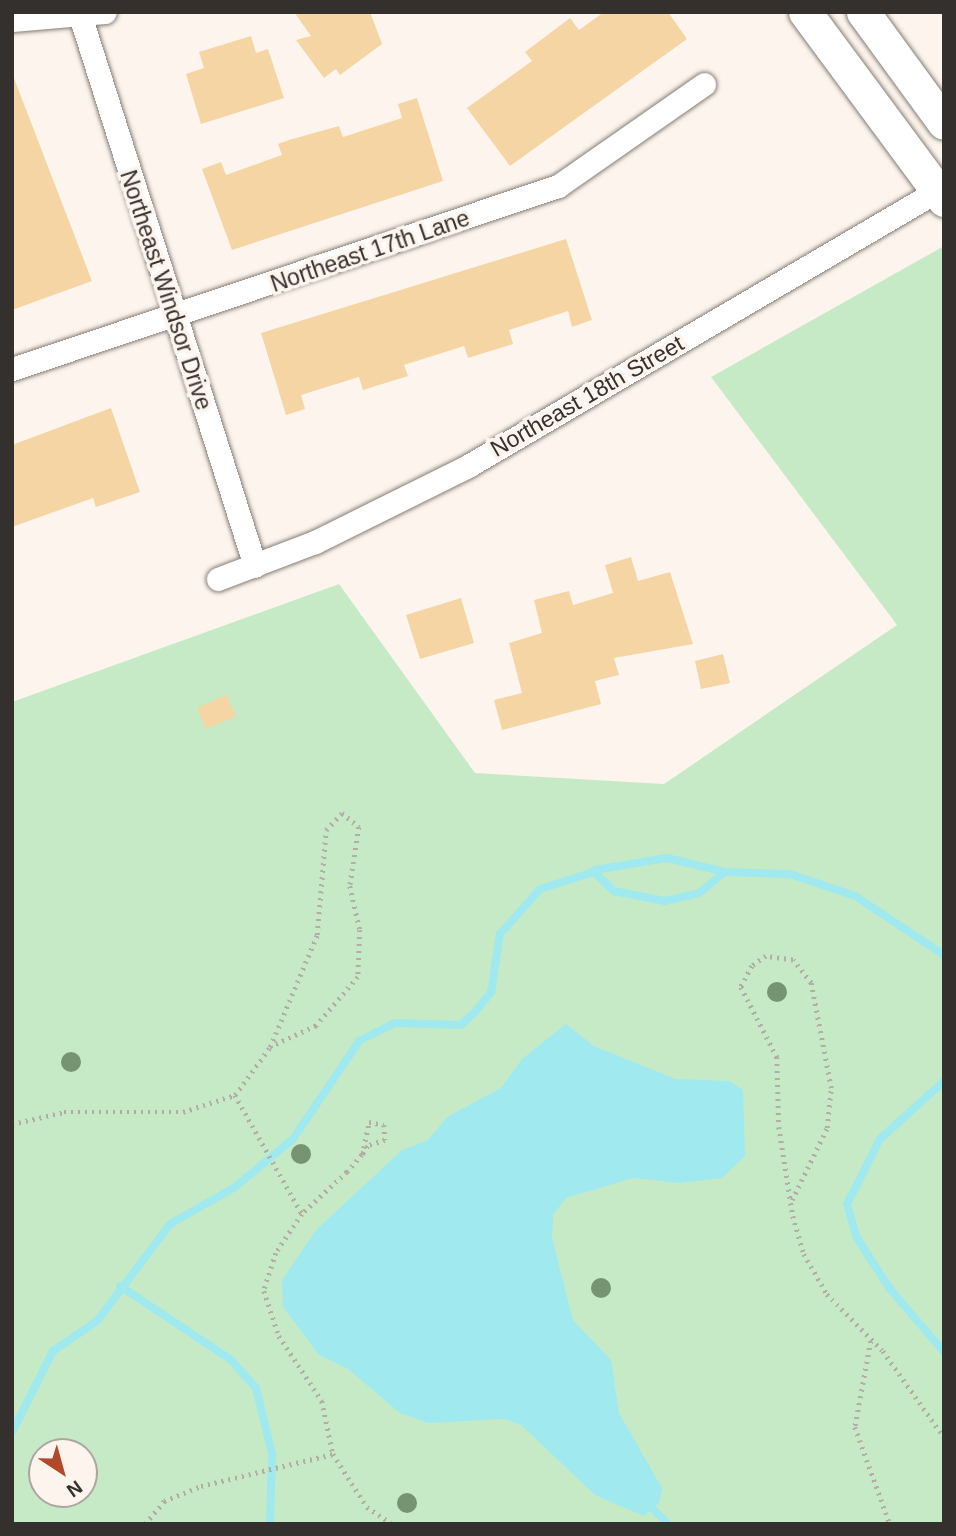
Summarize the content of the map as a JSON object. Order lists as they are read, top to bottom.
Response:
{
  "streets": {
    "street": ["Northeast 17th Lane", "Northeast Windsor Drive", "Northeast 18th Street"]
  },
  "crossings": [
    ["Northeast 17th Lane", "Northeast Windsor Drive"],
    ["Northeast Windsor Drive", "Northeast 18th Street"]
  ],
  "north": "bottom right"
}
